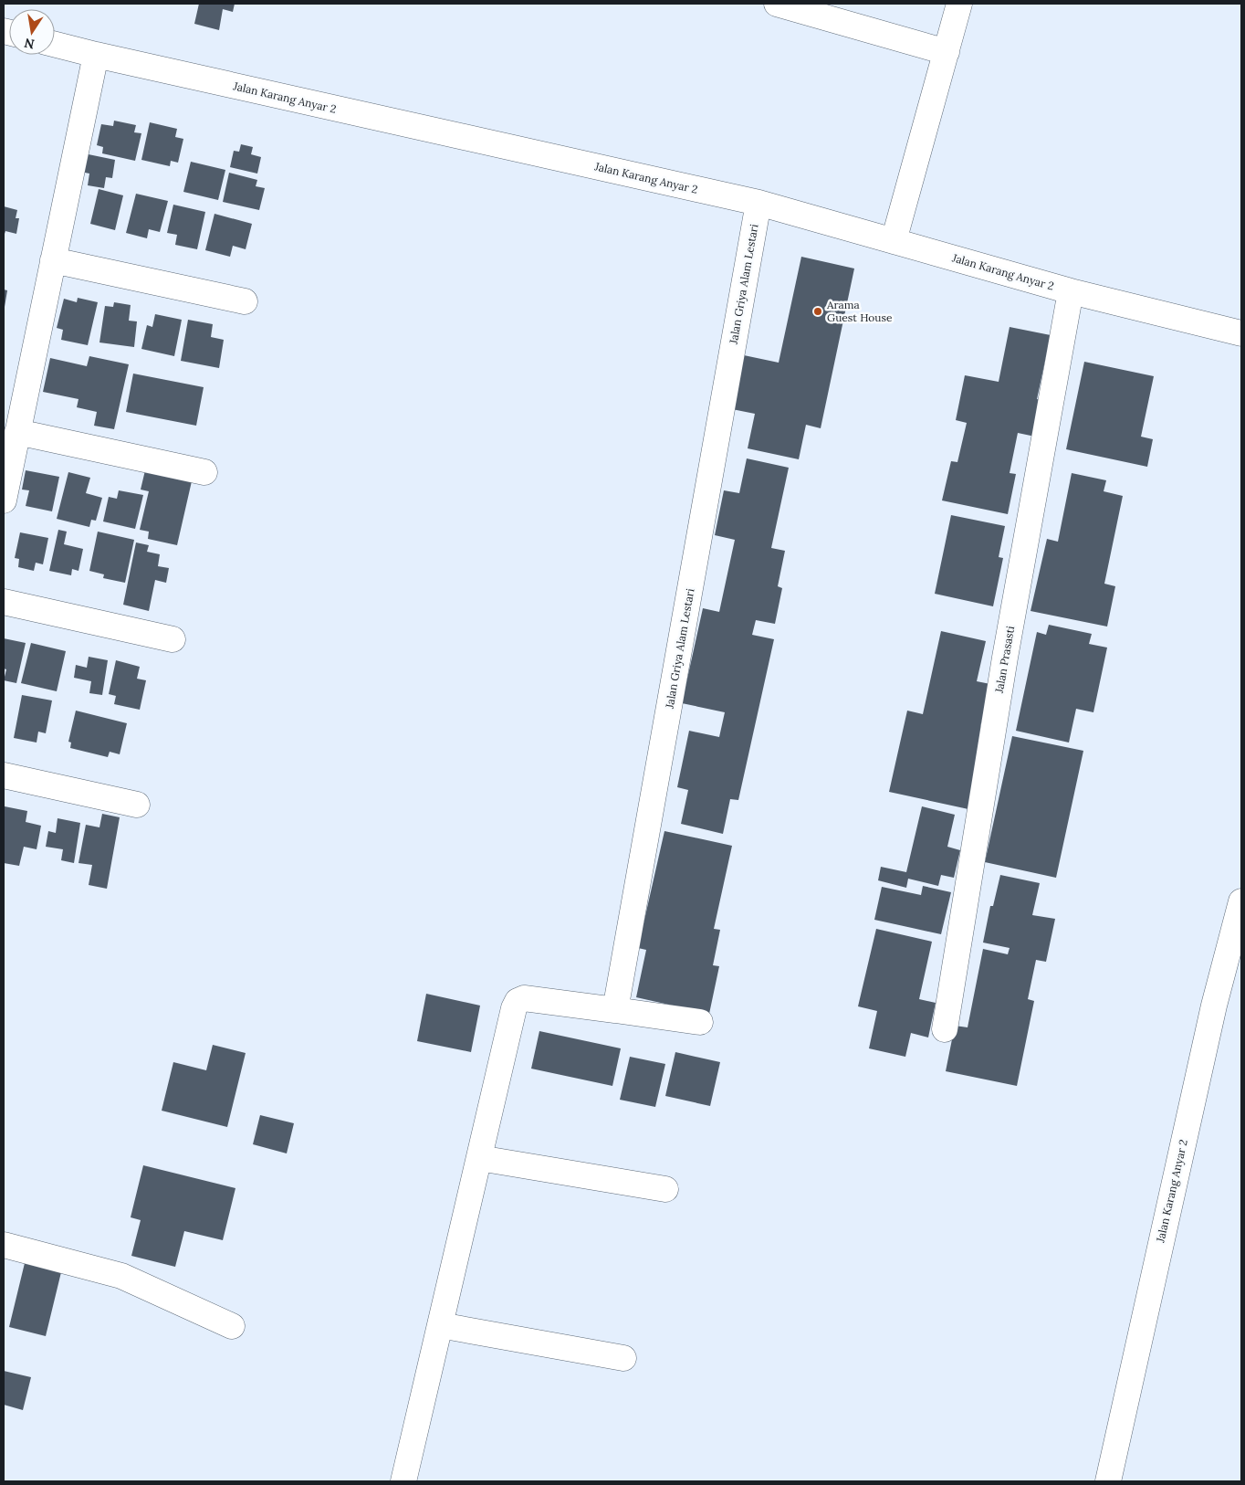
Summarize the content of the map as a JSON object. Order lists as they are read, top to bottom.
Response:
{
  "streets": {
    "street": ["Jalan Karang Anyar 2", "Jalan Griya Alam Lestari", "Jalan Prasasti"]
  },
  "crossings": [
    ["Jalan Karang Anyar 2", "Jalan Griya Alam Lestari"],
    ["Jalan Karang Anyar 2", "Jalan Prasasti"]
  ],
  "places": ["Arama Guest House"],
  "north": "bottom"
}
